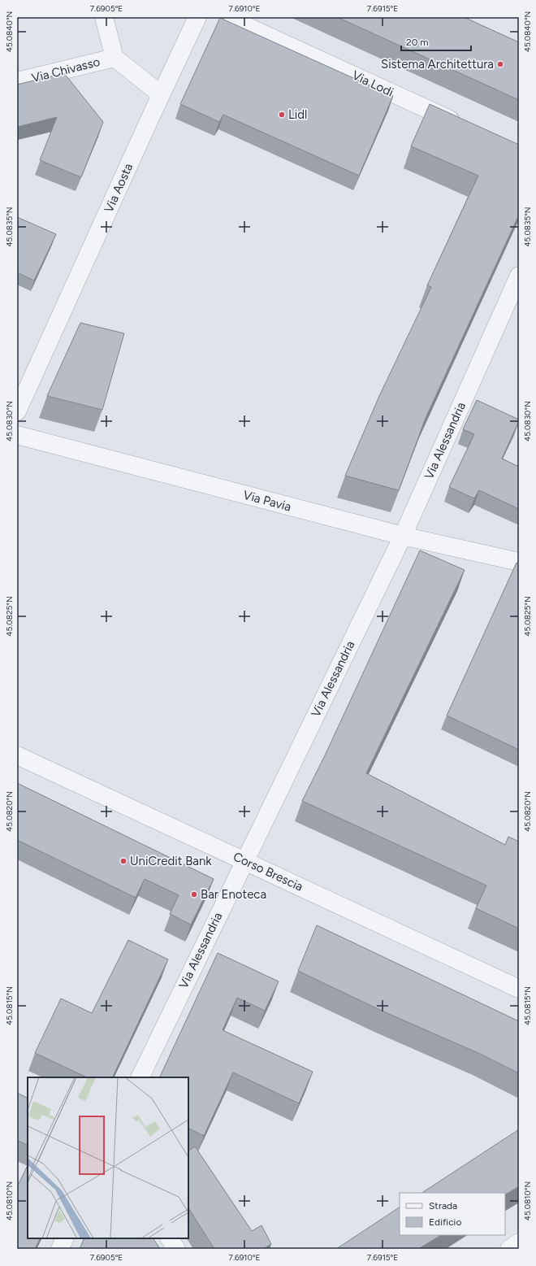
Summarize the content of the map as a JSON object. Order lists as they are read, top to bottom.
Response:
{
  "streets": {
    "street": [
      "Via Chivasso",
      "Via Lodi",
      "Via Aosta",
      "Via Alessandria",
      "Via Pavia",
      "Corso Brescia"
    ]
  },
  "crossings": [
    ["Via Chivasso", "Via Aosta"],
    ["Via Alessandria", "Via Pavia"],
    ["Via Alessandria", "Corso Brescia"]
  ],
  "places": [
    "Sistema Architettura",
    "Lidl",
    "UniCredit Bank",
    "Bar Enoteca"
  ],
  "legend": ["Strada", "Edificio"],
  "scale_bar": "20 m",
  "coordinates": [
    "7.6905°E",
    "7.6910°E",
    "7.6915°E",
    "45.0840°N",
    "45.0835°N",
    "45.0830°N",
    "45.0825°N",
    "45.0820°N",
    "45.0815°N",
    "45.0810°N"
  ]
}
